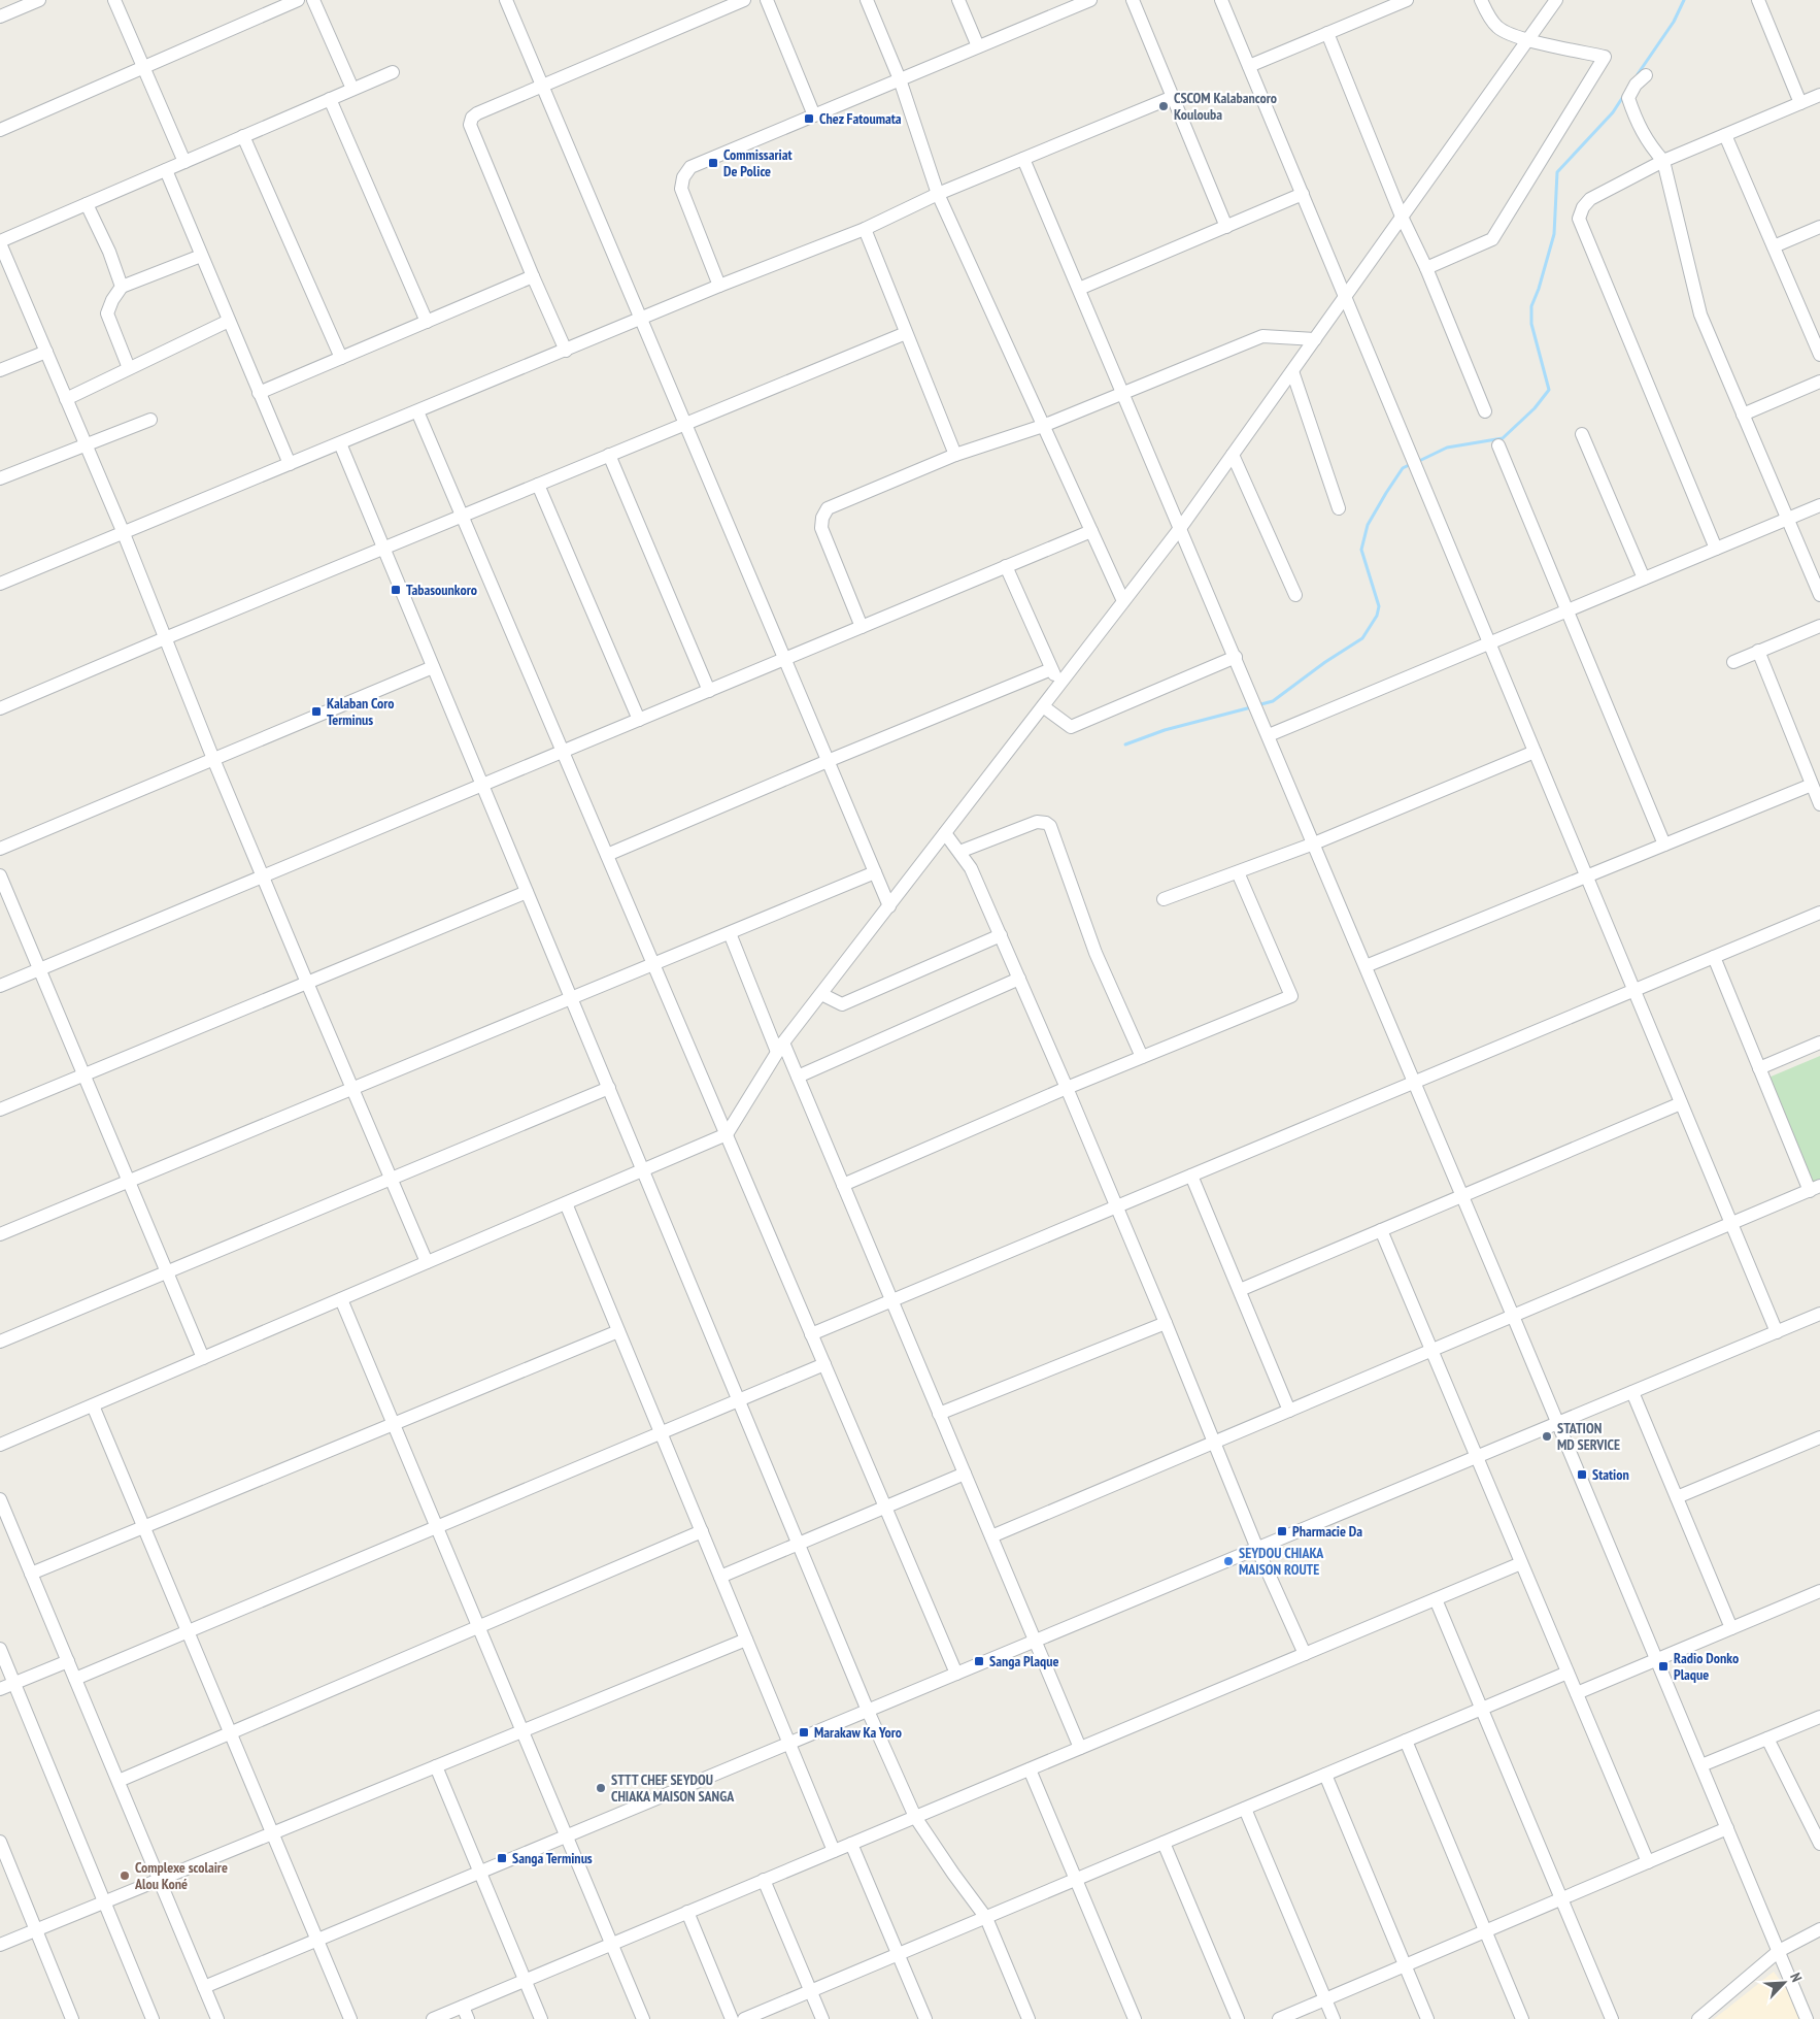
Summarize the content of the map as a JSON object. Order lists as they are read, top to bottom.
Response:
{
  "places": {
    "other": [
      "CSCOM Kalabancoro Koulouba",
      "STATION MD SERVICE",
      "SEYDOU CHIAKA MAISON ROUTE",
      "STTT CHEF SEYDOU CHIAKA MAISON SANGA",
      "Complexe scolaire Alou Koné"
    ],
    "transit": [
      "Chez Fatoumata",
      "Commissariat De Police",
      "Tabasounkoro",
      "Kalaban Coro Terminus",
      "Station",
      "Pharmacie Da",
      "Sanga Plaque",
      "Radio Donko Plaque",
      "Marakaw Ka Yoro",
      "Sanga Terminus"
    ]
  },
  "north": "top right"
}
